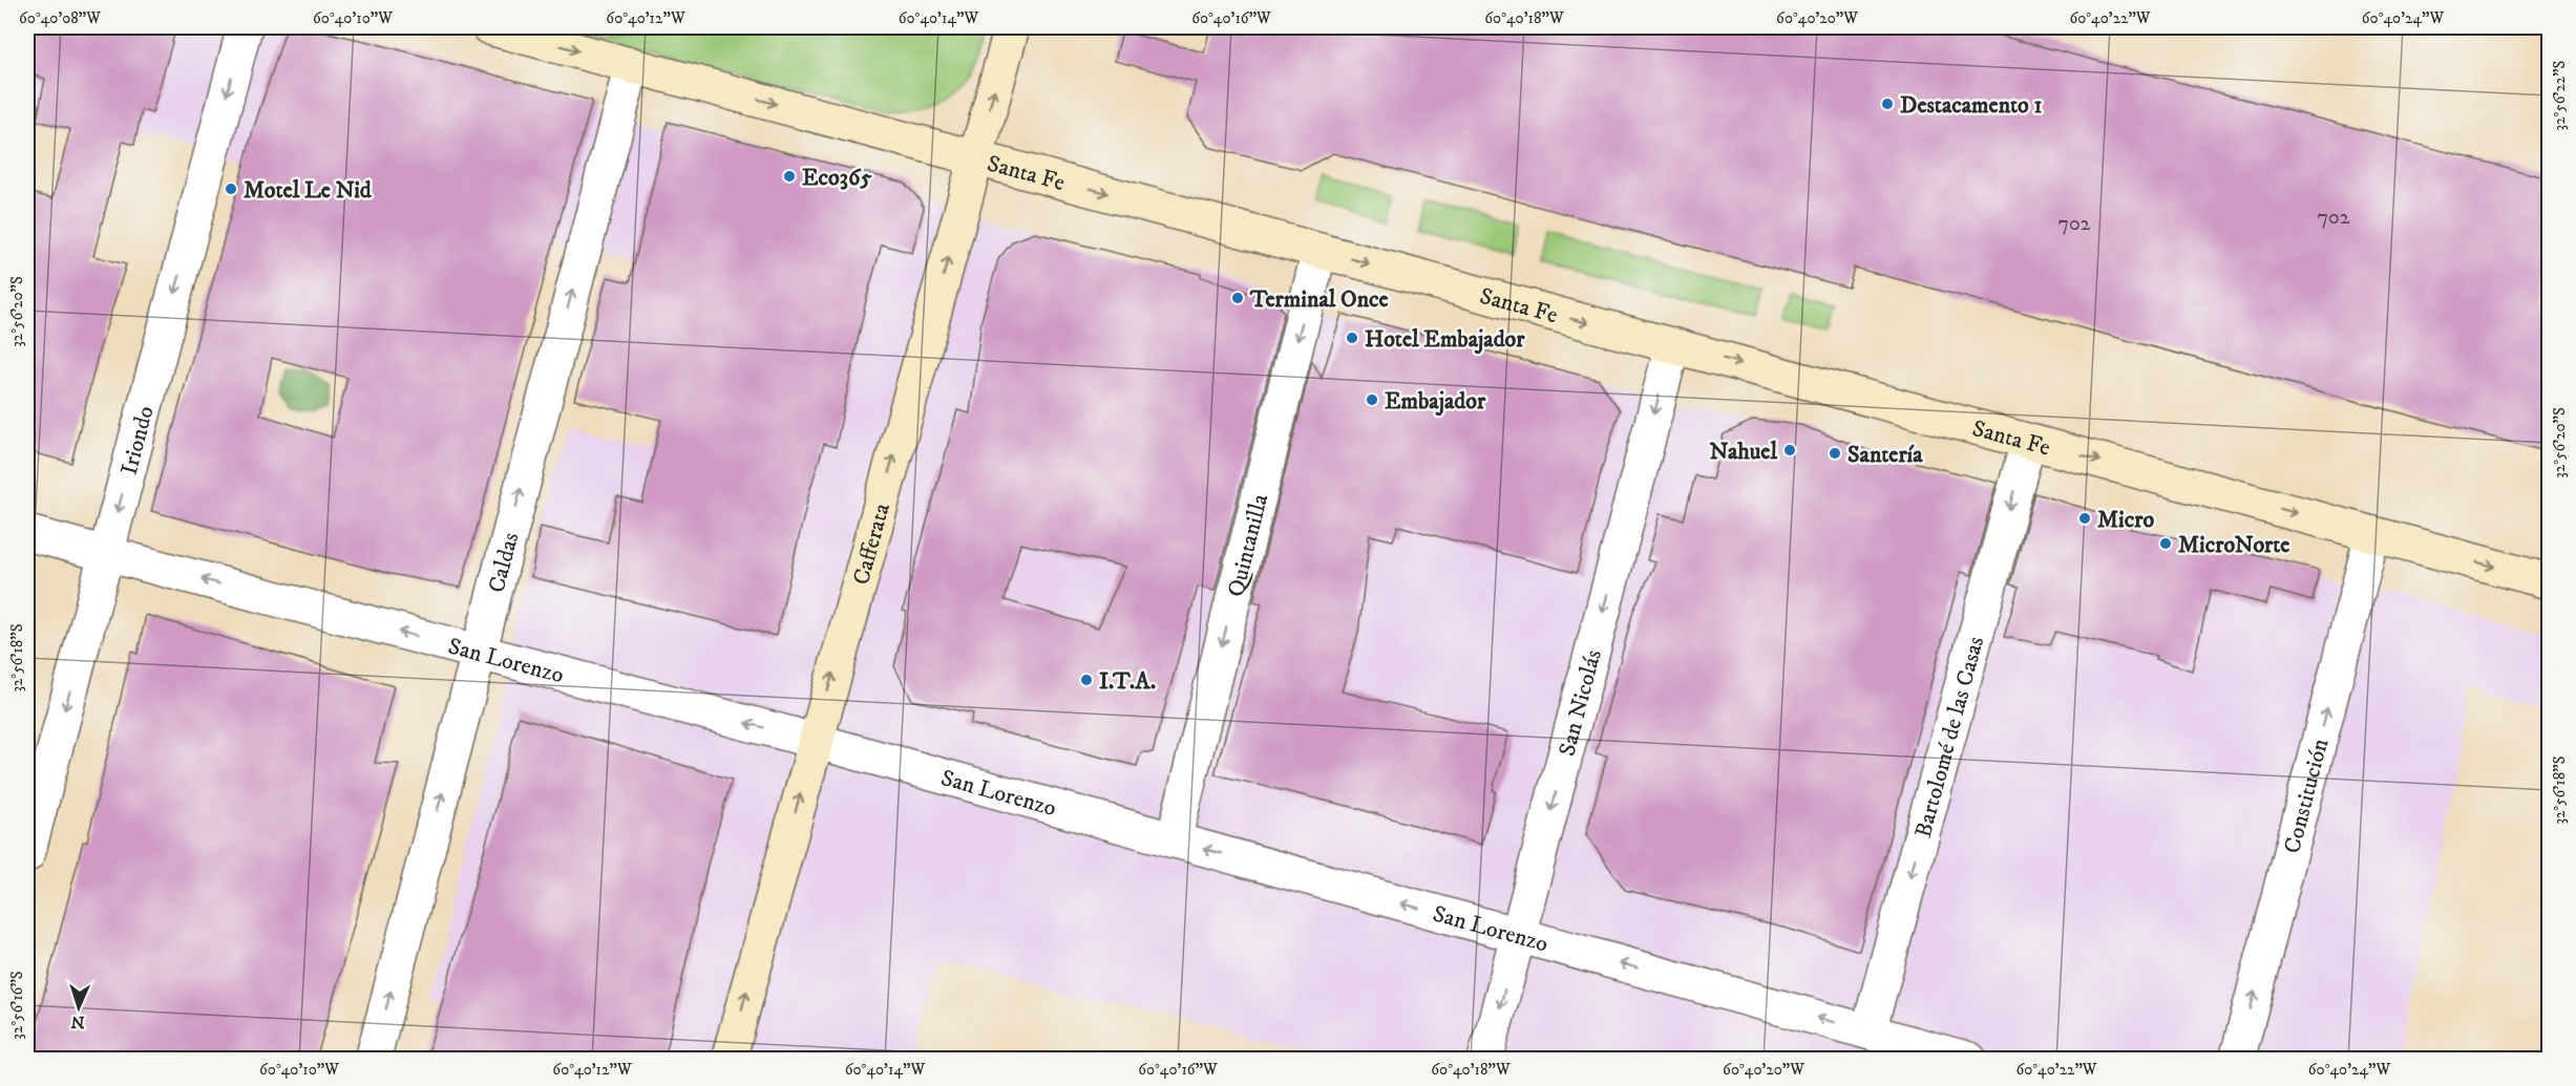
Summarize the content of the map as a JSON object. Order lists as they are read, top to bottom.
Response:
{
  "streets": {
    "main road": ["Santa Fe", "Cafferata"],
    "street": [
      "Iriondo",
      "Quintanilla",
      "Caldas",
      "San Lorenzo",
      "San Nicolás",
      "Bartolomé de las Casas",
      "Constitución"
    ]
  },
  "crossings": [
    ["Santa Fe", "Cafferata"],
    ["Santa Fe", "Quintanilla"],
    ["Santa Fe", "Caldas"],
    ["Santa Fe", "San Nicolás"],
    ["Santa Fe", "Bartolomé de las Casas"],
    ["Santa Fe", "Constitución"],
    ["Iriondo", "San Lorenzo"],
    ["Cafferata", "San Lorenzo"],
    ["Quintanilla", "San Lorenzo"],
    ["Caldas", "San Lorenzo"],
    ["San Lorenzo", "San Nicolás"],
    ["San Lorenzo", "Bartolomé de las Casas"]
  ],
  "one_way": [
    "Santa Fe",
    "Iriondo",
    "Cafferata",
    "Quintanilla",
    "Caldas",
    "San Lorenzo",
    "San Nicolás",
    "Bartolomé de las Casas",
    "Constitución"
  ],
  "places": [
    "Destacamento 1",
    "Eco365",
    "Motel Le Nid",
    "Terminal Once",
    "Hotel Embajador",
    "Embajador",
    "Nahuel",
    "Santería",
    "Micro",
    "MicroNorte",
    "I.T.A."
  ],
  "house_numbers": ["702", "702"],
  "north": "bottom",
  "coordinates": [
    "60°40'08\"W",
    "60°40'10\"W",
    "60°40'12\"W",
    "60°40'14\"W",
    "60°40'16\"W",
    "60°40'18\"W",
    "60°40'20\"W",
    "60°40'22\"W",
    "60°40'24\"W",
    "32°56'22\"S",
    "32°56'20\"S",
    "32°56'18\"S",
    "32°56'16\"S"
  ]
}
